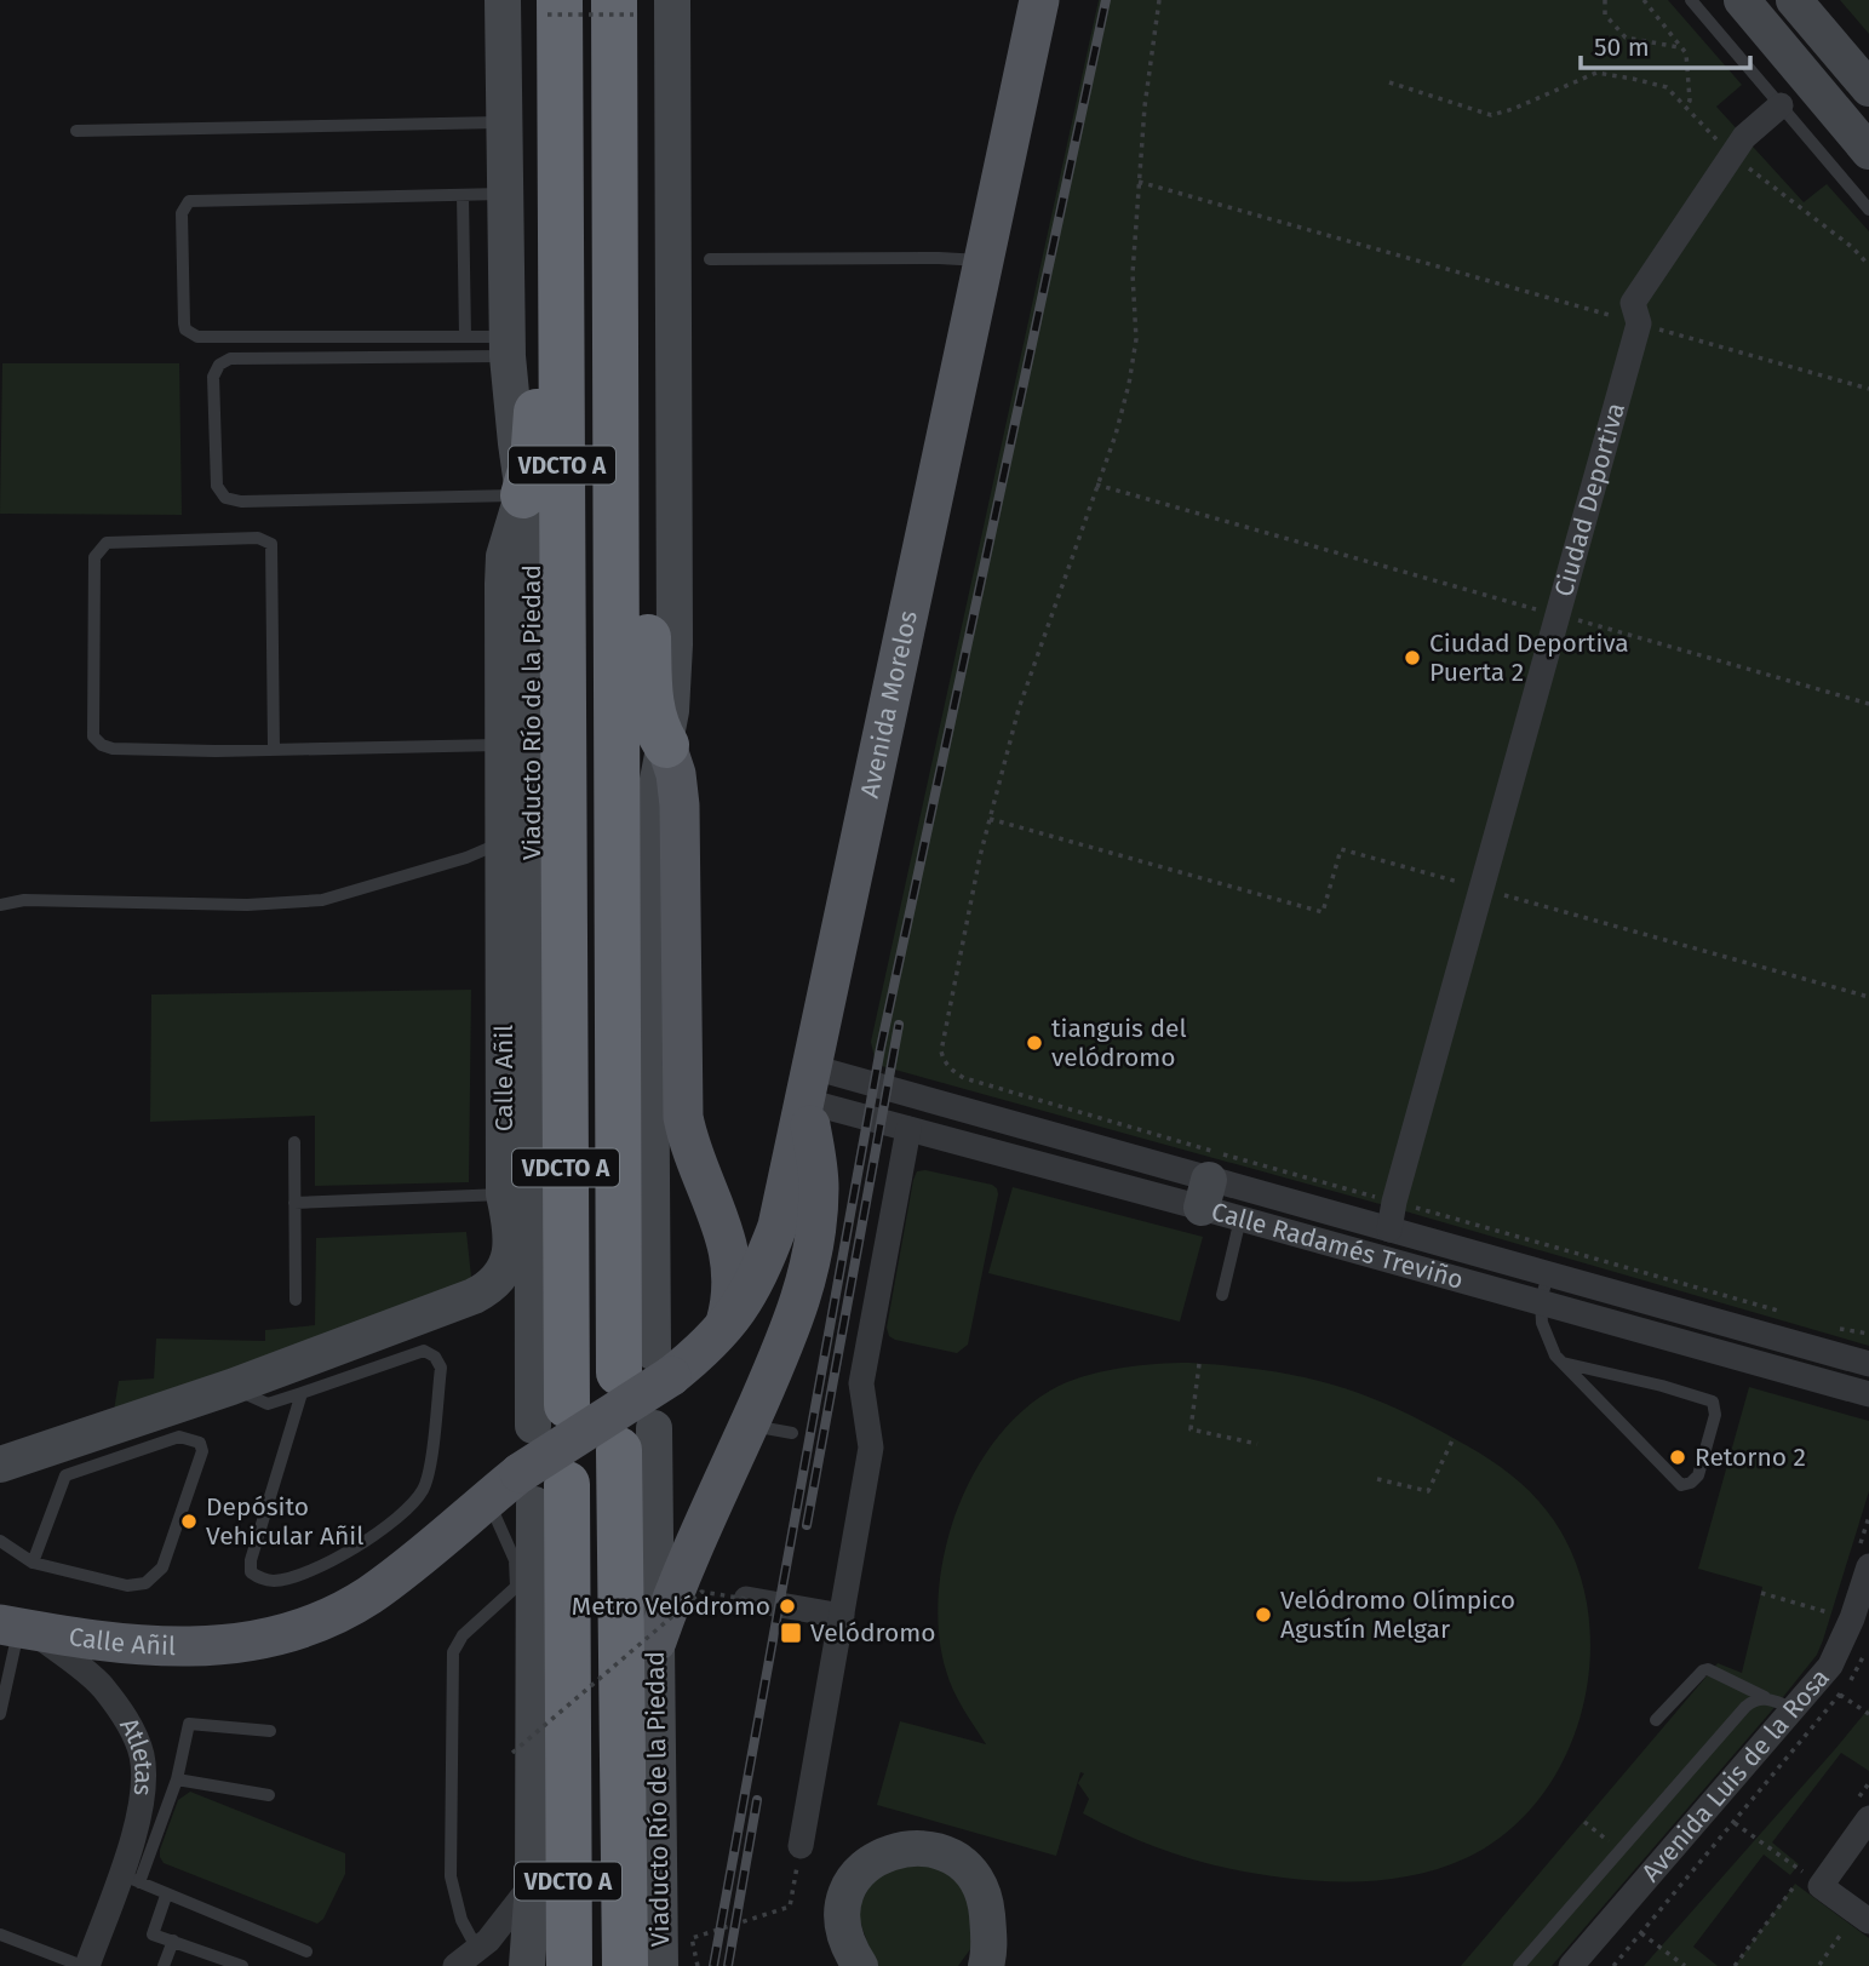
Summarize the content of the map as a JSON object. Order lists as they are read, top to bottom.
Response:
{
  "streets": {
    "highway": ["VDCTO A", "Viaducto Río de la Piedad"],
    "main road": ["Avenida Morelos", "Calle Añil"],
    "street": [
      "Ciudad Deportiva",
      "Calle Radamés Treviño",
      "Atletas",
      "Avenida Luis de la Rosa"
    ]
  },
  "crossings": [
    ["VDCTO A", "Avenida Morelos"],
    ["VDCTO A", "Calle Añil"],
    ["Ciudad Deportiva", "Calle Radamés Treviño"],
    ["Avenida Morelos", "Calle Añil"],
    ["Avenida Morelos", "Calle Radamés Treviño"],
    ["Viaducto Río de la Piedad", "Calle Añil"],
    ["Calle Añil", "Atletas"]
  ],
  "places": {
    "other": [
      "Ciudad Deportiva Puerta 2",
      "tianguis del velódromo",
      "Retorno 2",
      "Depósito Vehicular Añil",
      "Metro Velódromo",
      "Velódromo Olímpico Agustín Melgar"
    ],
    "transit": ["Velódromo"]
  },
  "scale_bar": "50 m"
}
